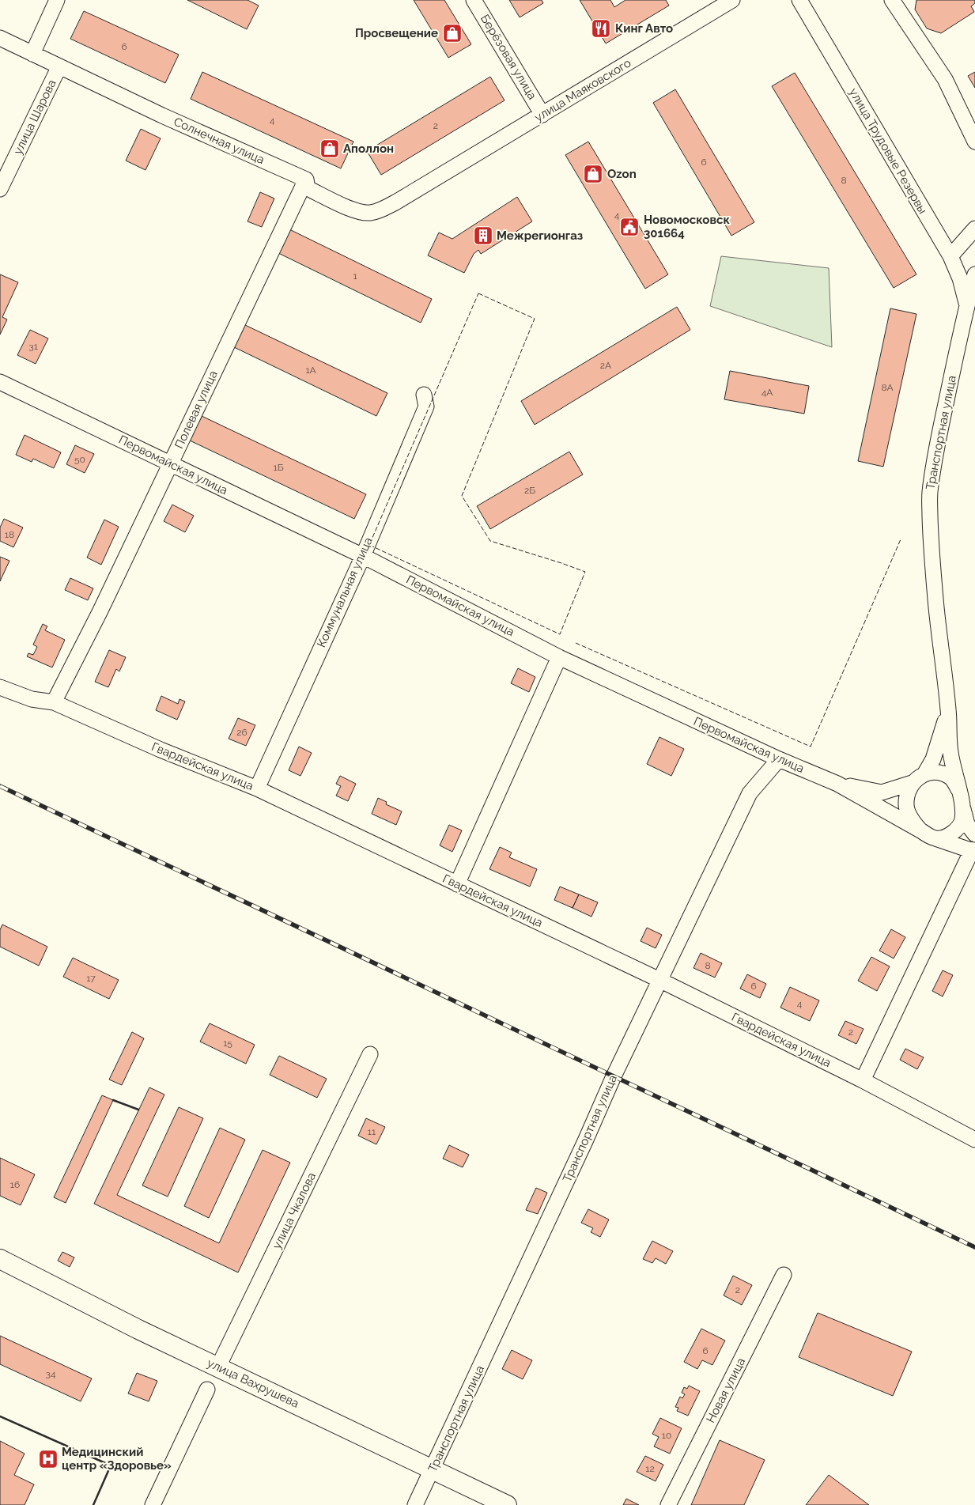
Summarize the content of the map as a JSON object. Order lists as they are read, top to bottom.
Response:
{
  "streets": {
    "main road": ["улица Вахрушева"],
    "street": [
      "Берёзовая улица",
      "улица Маяковского",
      "улица Шарова",
      "Солнечная улица",
      "улица Трудовые Резервы",
      "Полевая улица",
      "Транспортная улица",
      "Первомайская улица",
      "Коммунальная улица",
      "Гвардейская улица",
      "улица Чкалова",
      "Новая улица"
    ]
  },
  "crossings": [
    ["Берёзовая улица", "улица Маяковского"],
    ["улица Маяковского", "Солнечная улица"],
    ["улица Шарова", "Солнечная улица"],
    ["Солнечная улица", "Полевая улица"],
    ["улица Трудовые Резервы", "Транспортная улица"],
    ["Полевая улица", "Первомайская улица"],
    ["Полевая улица", "Гвардейская улица"],
    ["Транспортная улица", "Первомайская улица"],
    ["Транспортная улица", "Гвардейская улица"],
    ["Транспортная улица", "улица Вахрушева"],
    ["Первомайская улица", "Коммунальная улица"],
    ["Коммунальная улица", "Гвардейская улица"],
    ["улица Чкалова", "улица Вахрушева"]
  ],
  "places": {
    "restaurant": ["Кинг Авто"],
    "shop": ["Просвещение", "Аполлон", "Ozon"],
    "public building": ["Новомосковск 301664"],
    "building": ["Межрегионгаз"],
    "hospital": ["Медицинский центр «Здоровье»"]
  },
  "house_numbers": [
    "6",
    "4",
    "2",
    "6",
    "8",
    "4",
    "1",
    "31",
    "2А",
    "1А",
    "8А",
    "4А",
    "50",
    "1Б",
    "2Б",
    "18",
    "26",
    "8",
    "17",
    "6",
    "4",
    "2",
    "15",
    "11",
    "16",
    "2",
    "6",
    "34",
    "10",
    "12"
  ]
}
